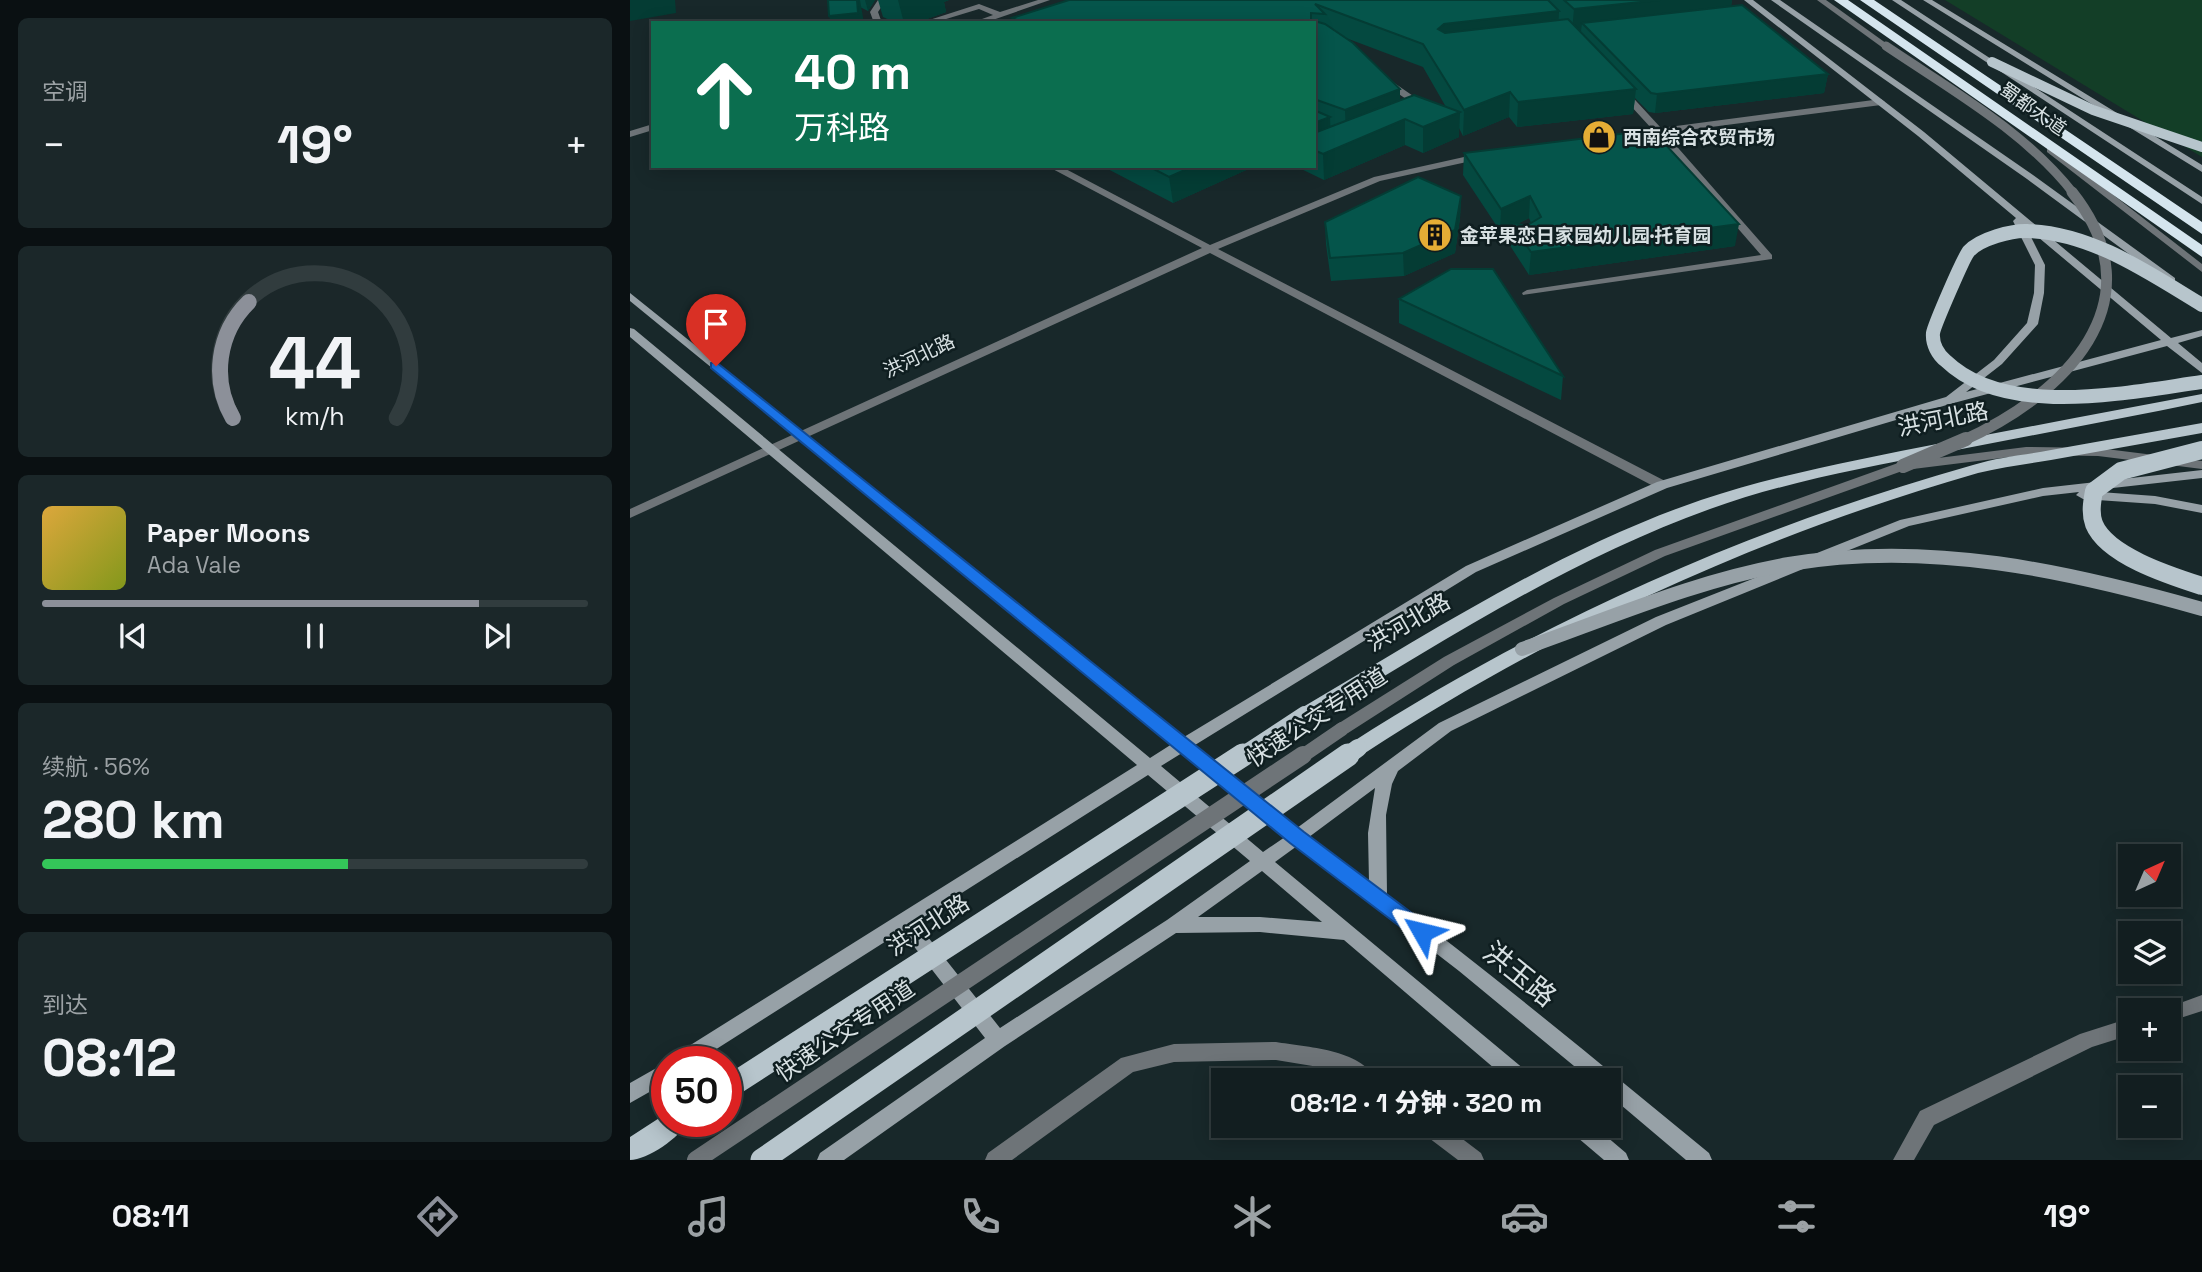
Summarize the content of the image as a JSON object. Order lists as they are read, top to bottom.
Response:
{
  "streets": {
    "highway": ["蜀都大道"],
    "main road": ["洪河北路"],
    "street": ["快速公交专用道", "洪玉路"]
  },
  "crossings": [
    ["洪河北路", "洪玉路"]
  ],
  "places": {
    "shop": ["西南综合农贸市场"],
    "building": ["金苹果恋日家园幼儿园·托育园"]
  },
  "north": "top right",
  "page": {
    "tile": [
      "空调",
      ["续航 · 56%", "280 km"],
      ["到达", "08:12"]
    ],
    "turn": ["40 m", "万科路"],
    "heat": ["−", "19°", "+"],
    "song": ["Paper Moons", "Ada Vale"],
    "map_buttons": ["+", "−"],
    "limit": "50",
    "trip": "08:12 · 1 分钟 · 320 m",
    "tabs": ["08:11", "19°"],
    "gauge": ["44", "km/h"]
  }
}
